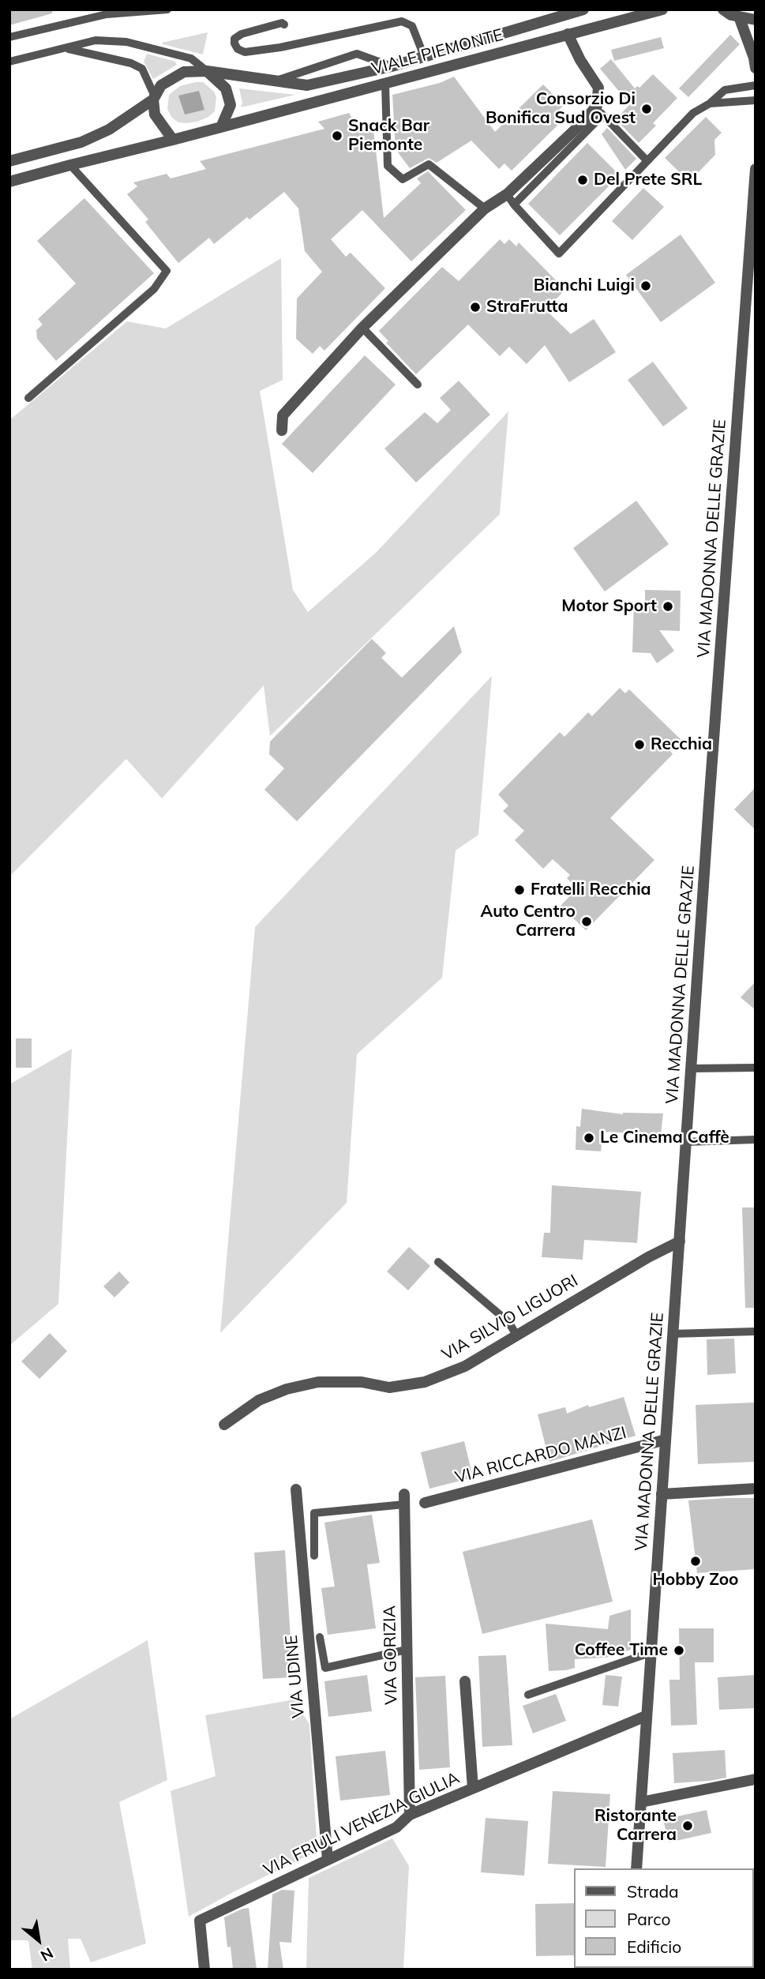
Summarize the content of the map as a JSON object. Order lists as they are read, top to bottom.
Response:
{
  "streets": {
    "street": [
      "VIALE PIEMONTE",
      "VIA MADONNA DELLE GRAZIE",
      "VIA SILVIO LIGUORI",
      "VIA RICCARDO MANZI",
      "VIA GORIZIA",
      "VIA UDINE",
      "VIA FRIULI VENEZIA GIULIA"
    ]
  },
  "crossings": [
    ["VIA MADONNA DELLE GRAZIE", "VIA SILVIO LIGUORI"],
    ["VIA MADONNA DELLE GRAZIE", "VIA RICCARDO MANZI"],
    ["VIA MADONNA DELLE GRAZIE", "VIA FRIULI VENEZIA GIULIA"],
    ["VIA GORIZIA", "VIA FRIULI VENEZIA GIULIA"],
    ["VIA UDINE", "VIA FRIULI VENEZIA GIULIA"]
  ],
  "places": [
    "Consorzio Di Bonifica Sud Ovest",
    "Snack Bar Piemonte",
    "Del Prete SRL",
    "Bianchi Luigi",
    "StraFrutta",
    "Motor Sport",
    "Recchia",
    "Fratelli Recchia",
    "Auto Centro Carrera",
    "Le Cinema Caffè",
    "Hobby Zoo",
    "Coffee Time",
    "Ristorante Carrera"
  ],
  "legend": ["Strada", "Parco", "Edificio"],
  "north": "bottom right"
}
